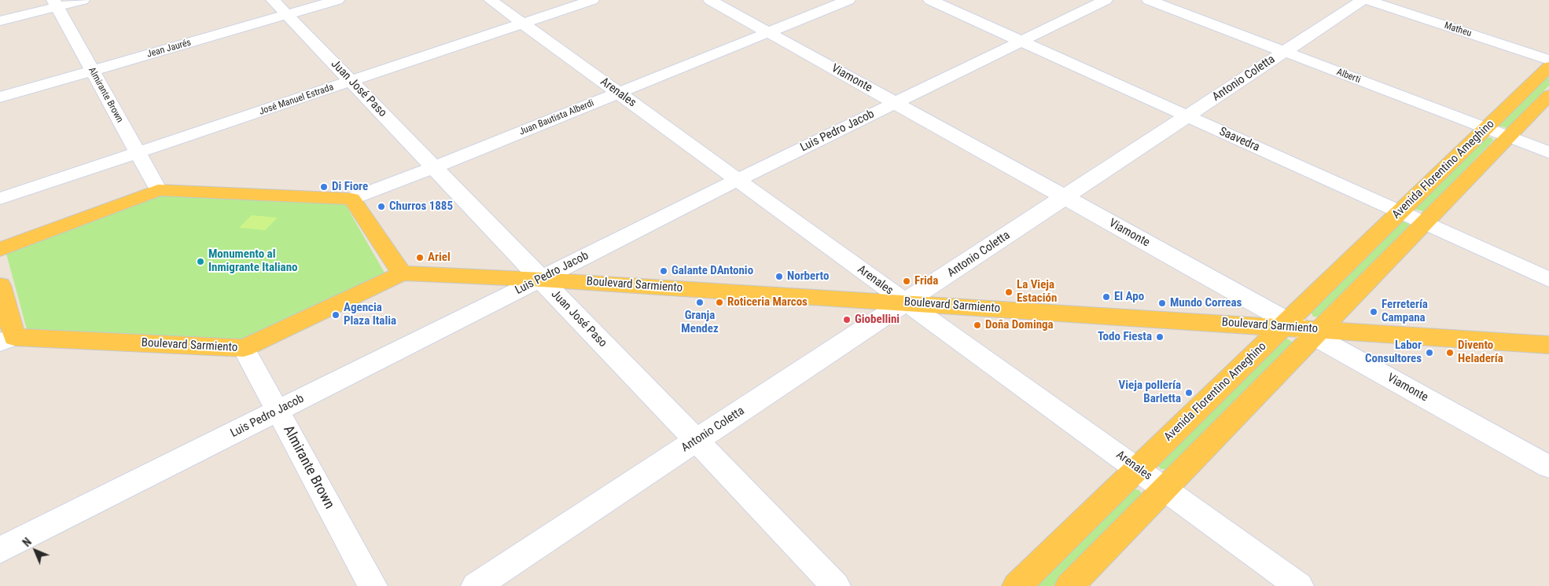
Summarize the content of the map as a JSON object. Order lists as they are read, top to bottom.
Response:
{
  "streets": {
    "main road": ["Avenida Florentino Ameghino", "Boulevard Sarmiento"],
    "street": [
      "Matheu",
      "Jean Jaurés",
      "Alberti",
      "Viamonte",
      "Antonio Coletta",
      "Juan José Paso",
      "Arenales",
      "Almirante Brown",
      "José Manuel Estrada",
      "Juan Bautista Alberdi",
      "Luis Pedro Jacob",
      "Saavedra"
    ]
  },
  "crossings": [
    ["Jean Jaurés", "Juan José Paso"],
    ["Jean Jaurés", "Almirante Brown"],
    ["Alberti", "Antonio Coletta"],
    ["Alberti", "Avenida Florentino Ameghino"],
    ["Viamonte", "Antonio Coletta"],
    ["Viamonte", "Juan Bautista Alberdi"],
    ["Viamonte", "Luis Pedro Jacob"],
    ["Viamonte", "Avenida Florentino Ameghino"],
    ["Viamonte", "Boulevard Sarmiento"],
    ["Antonio Coletta", "Juan José Paso"],
    ["Antonio Coletta", "Arenales"],
    ["Antonio Coletta", "Saavedra"],
    ["Antonio Coletta", "Boulevard Sarmiento"],
    ["Juan José Paso", "José Manuel Estrada"],
    ["Juan José Paso", "Juan Bautista Alberdi"],
    ["Juan José Paso", "Luis Pedro Jacob"],
    ["Juan José Paso", "Boulevard Sarmiento"],
    ["Arenales", "José Manuel Estrada"],
    ["Arenales", "Juan Bautista Alberdi"],
    ["Arenales", "Luis Pedro Jacob"],
    ["Arenales", "Avenida Florentino Ameghino"],
    ["Arenales", "Boulevard Sarmiento"],
    ["Almirante Brown", "José Manuel Estrada"],
    ["Almirante Brown", "Luis Pedro Jacob"],
    ["Almirante Brown", "Boulevard Sarmiento"],
    ["Luis Pedro Jacob", "Saavedra"],
    ["Luis Pedro Jacob", "Boulevard Sarmiento"],
    ["Saavedra", "Avenida Florentino Ameghino"],
    ["Avenida Florentino Ameghino", "Boulevard Sarmiento"]
  ],
  "places": [
    "Di Fiore",
    "Churros 1885",
    "Ariel",
    "Monumento al Inmigrante Italiano",
    "Galante DAntonio",
    "Norberto",
    "Frida",
    "La Vieja Estación",
    "El Apo",
    "Granja Mendez",
    "Roticeria Marcos",
    "Mundo Correas",
    "Ferretería Campana",
    "Agencia Plaza Italia",
    "Giobellini",
    "Doña Dominga",
    "Todo Fiesta",
    "Labor Consultores",
    "Divento Heladería",
    "Vieja pollería Barletta"
  ],
  "north": "top left"
}
